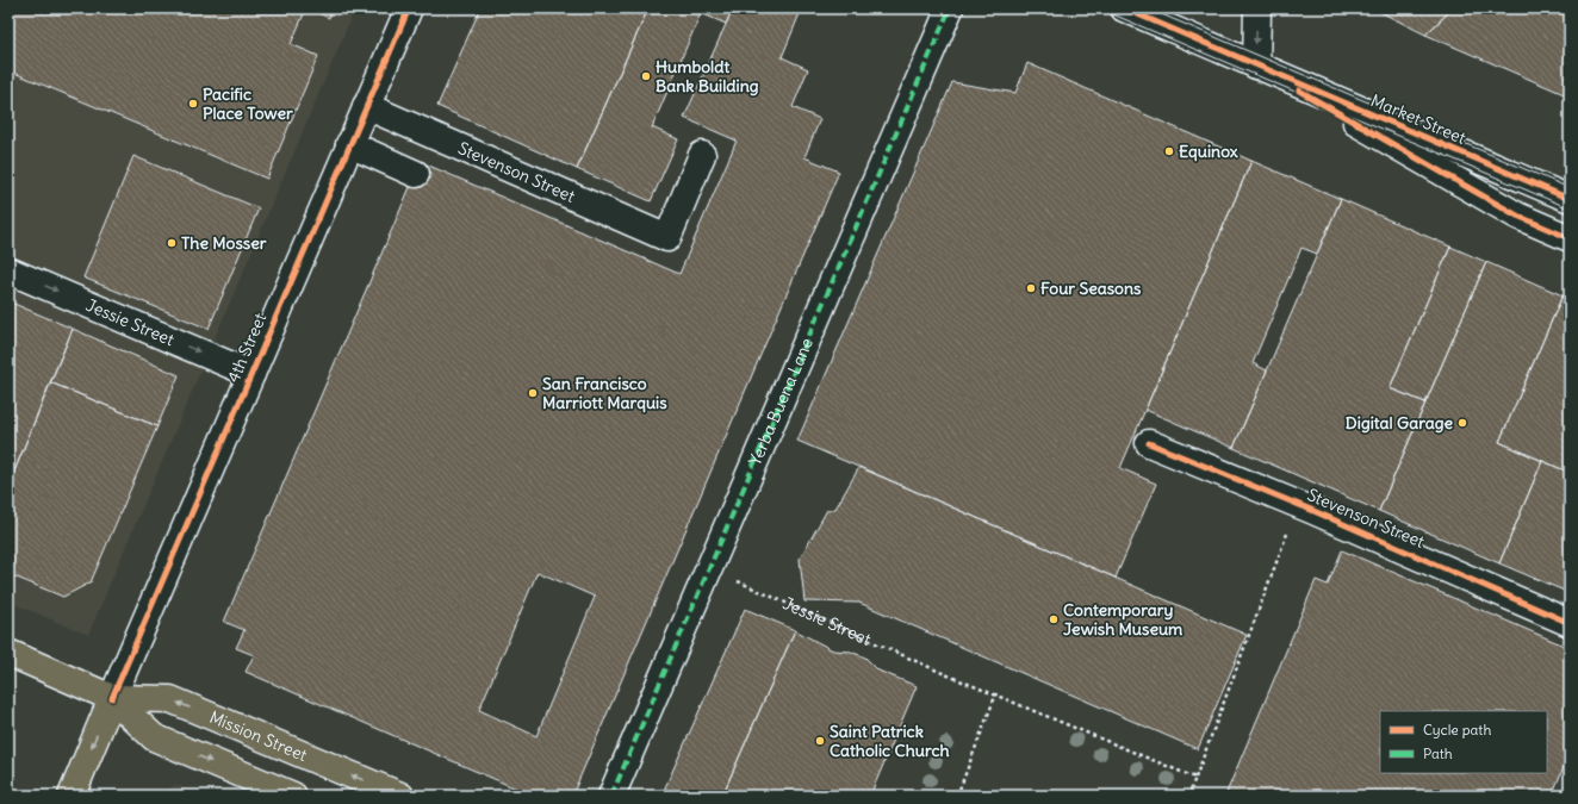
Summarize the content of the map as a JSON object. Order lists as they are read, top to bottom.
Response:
{
  "streets": {
    "main road": ["4th Street", "Mission Street"],
    "street": [
      "Market Street",
      "Stevenson Street",
      "Jessie Street",
      "Yerba Buena Lane"
    ]
  },
  "crossings": [
    ["Stevenson Street", "4th Street"],
    ["Jessie Street", "4th Street"],
    ["Jessie Street", "Yerba Buena Lane"],
    ["4th Street", "Mission Street"]
  ],
  "places": [
    "Humboldt Bank Building",
    "Pacific Place Tower",
    "Equinox",
    "The Mosser",
    "Four Seasons",
    "San Francisco Marriott Marquis",
    "Digital Garage",
    "Contemporary Jewish Museum",
    "Saint Patrick Catholic Church"
  ],
  "legend": ["Cycle path", "Path"]
}
